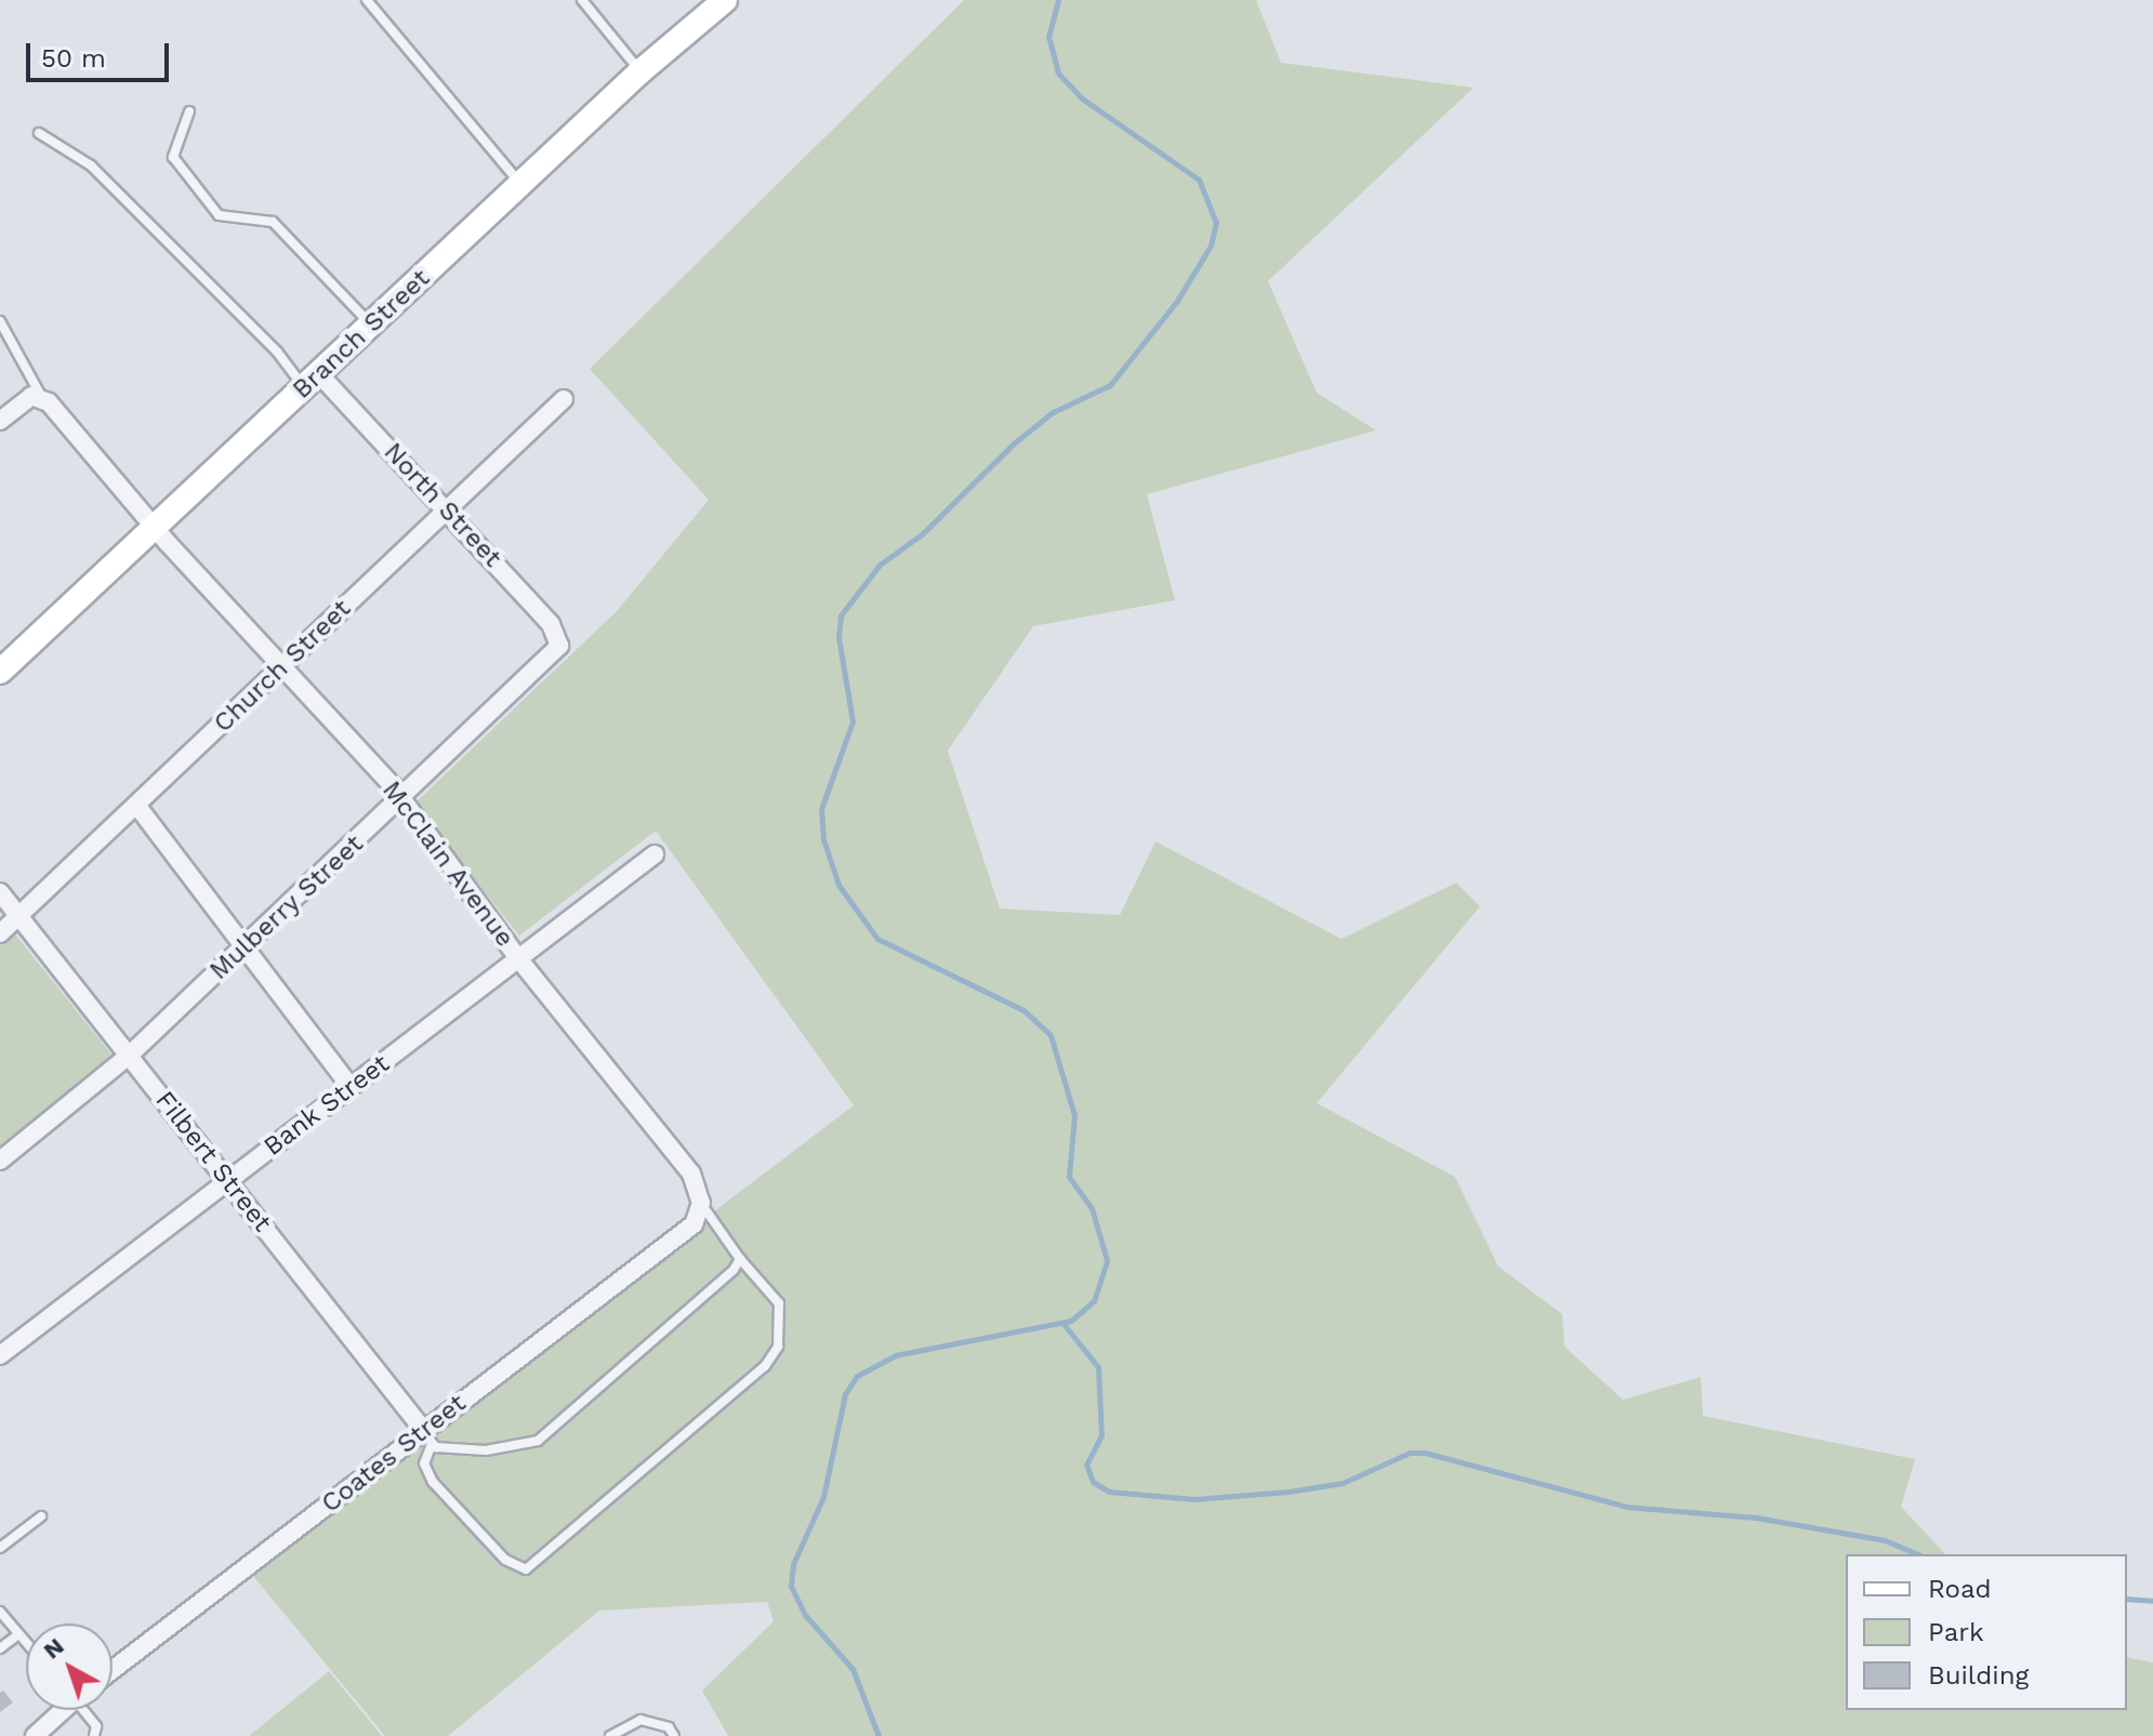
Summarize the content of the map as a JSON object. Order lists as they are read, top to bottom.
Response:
{
  "streets": {
    "street": [
      "Branch Street",
      "North Street",
      "Church Street",
      "McClain Avenue",
      "Mulberry Street",
      "Bank Street",
      "Filbert Street",
      "Coates Street"
    ]
  },
  "crossings": [
    ["Branch Street", "North Street"],
    ["Branch Street", "McClain Avenue"],
    ["North Street", "Church Street"],
    ["North Street", "Mulberry Street"],
    ["Church Street", "McClain Avenue"],
    ["Church Street", "Filbert Street"],
    ["McClain Avenue", "Mulberry Street"],
    ["McClain Avenue", "Bank Street"],
    ["McClain Avenue", "Coates Street"],
    ["Mulberry Street", "Filbert Street"],
    ["Bank Street", "Filbert Street"],
    ["Filbert Street", "Coates Street"]
  ],
  "legend": ["Road", "Park", "Building"],
  "scale_bar": "50 m",
  "north": "top left"
}
